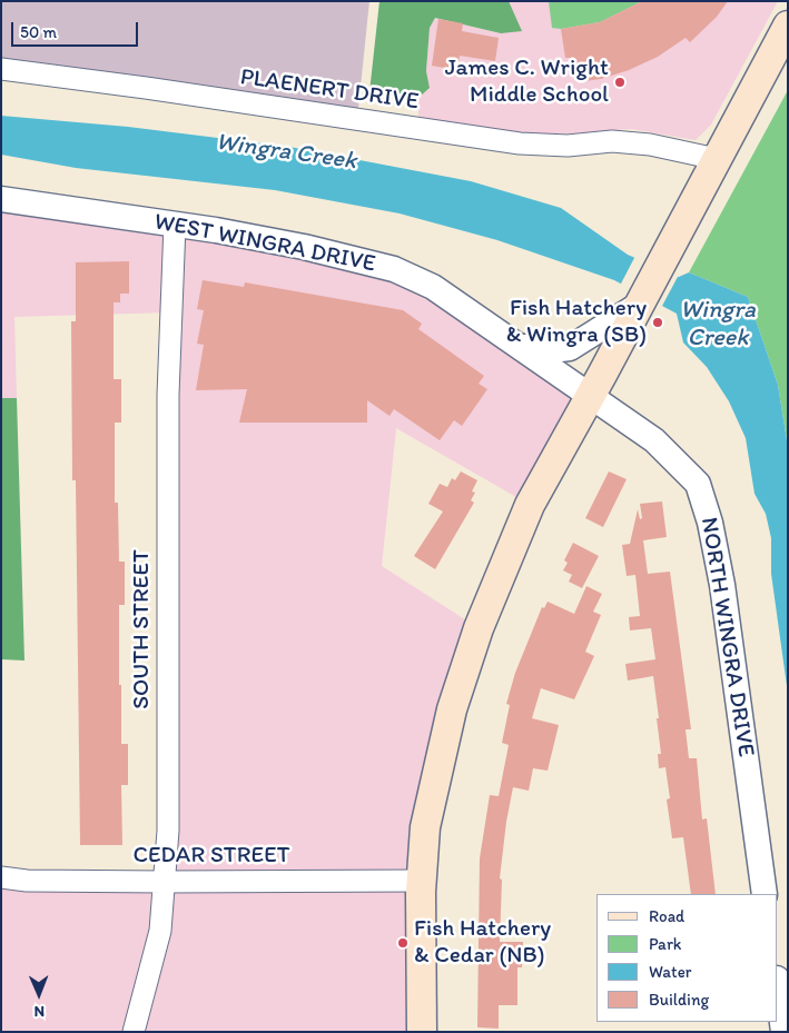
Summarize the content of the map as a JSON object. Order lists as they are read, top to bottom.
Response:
{
  "streets": {
    "street": [
      "PLAENERT DRIVE",
      "WEST WINGRA DRIVE",
      "SOUTH STREET",
      "NORTH WINGRA DRIVE",
      "CEDAR STREET"
    ]
  },
  "crossings": [
    ["WEST WINGRA DRIVE", "SOUTH STREET"],
    ["WEST WINGRA DRIVE", "NORTH WINGRA DRIVE"],
    ["SOUTH STREET", "CEDAR STREET"]
  ],
  "water": ["Wingra Creek"],
  "places": ["James C. Wright Middle School", "Fish Hatchery & Wingra (SB)", "Fish Hatchery & Cedar (NB)"],
  "legend": [
    "Road",
    "Park",
    "Water",
    "Building"
  ],
  "scale_bar": "50 m",
  "north": "bottom"
}
